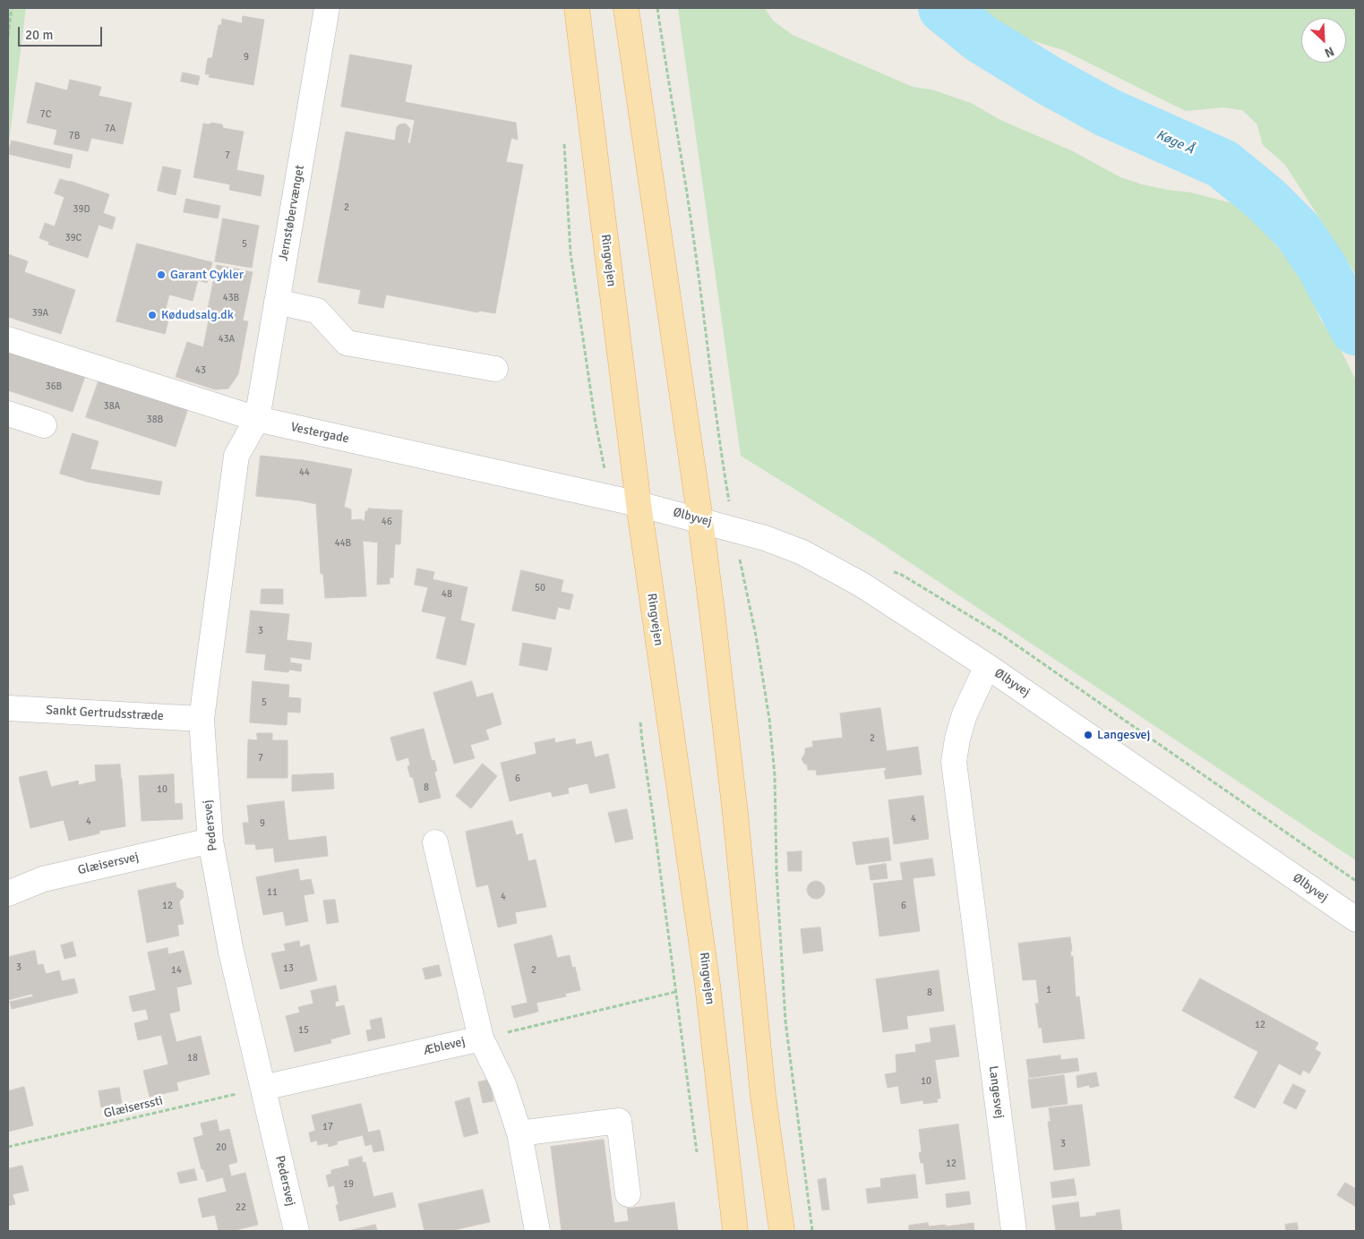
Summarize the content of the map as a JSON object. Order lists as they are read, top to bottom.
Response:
{
  "streets": {
    "main road": ["Ringvejen"],
    "street": [
      "Jernstøbervænget",
      "Vestergade",
      "Ølbyvej",
      "Sankt Gertrudsstræde",
      "Pedersvej",
      "Glæisersvej",
      "Æblevej",
      "Langesvej"
    ],
    "path": ["Glæiserssti"]
  },
  "crossings": [
    ["Jernstøbervænget", "Vestergade"],
    ["Jernstøbervænget", "Pedersvej"],
    ["Ringvejen", "Vestergade"],
    ["Ringvejen", "Ølbyvej"],
    ["Vestergade", "Ølbyvej"],
    ["Vestergade", "Pedersvej"],
    ["Ølbyvej", "Langesvej"],
    ["Sankt Gertrudsstræde", "Pedersvej"],
    ["Pedersvej", "Glæisersvej"],
    ["Pedersvej", "Æblevej"],
    ["Pedersvej", "Glæiserssti"],
    ["Æblevej", "Glæiserssti"]
  ],
  "water": ["Køge Å"],
  "places": ["Garant Cykler", "Kødudsalg.dk", "Langesvej"],
  "house_numbers": [
    "9",
    "7C",
    "7A",
    "7B",
    "7",
    "2",
    "39D",
    "39C",
    "5",
    "43B",
    "39A",
    "43A",
    "43",
    "36B",
    "38A",
    "38B",
    "44",
    "46",
    "44B",
    "50",
    "48",
    "3",
    "5",
    "2",
    "7",
    "6",
    "8",
    "10",
    "4",
    "4",
    "9",
    "11",
    "4",
    "12",
    "6",
    "3",
    "13",
    "14",
    "2",
    "1",
    "8",
    "12",
    "15",
    "18",
    "10",
    "17",
    "3",
    "20",
    "12",
    "19",
    "22"
  ],
  "scale_bar": "20 m",
  "north": "bottom right"
}
